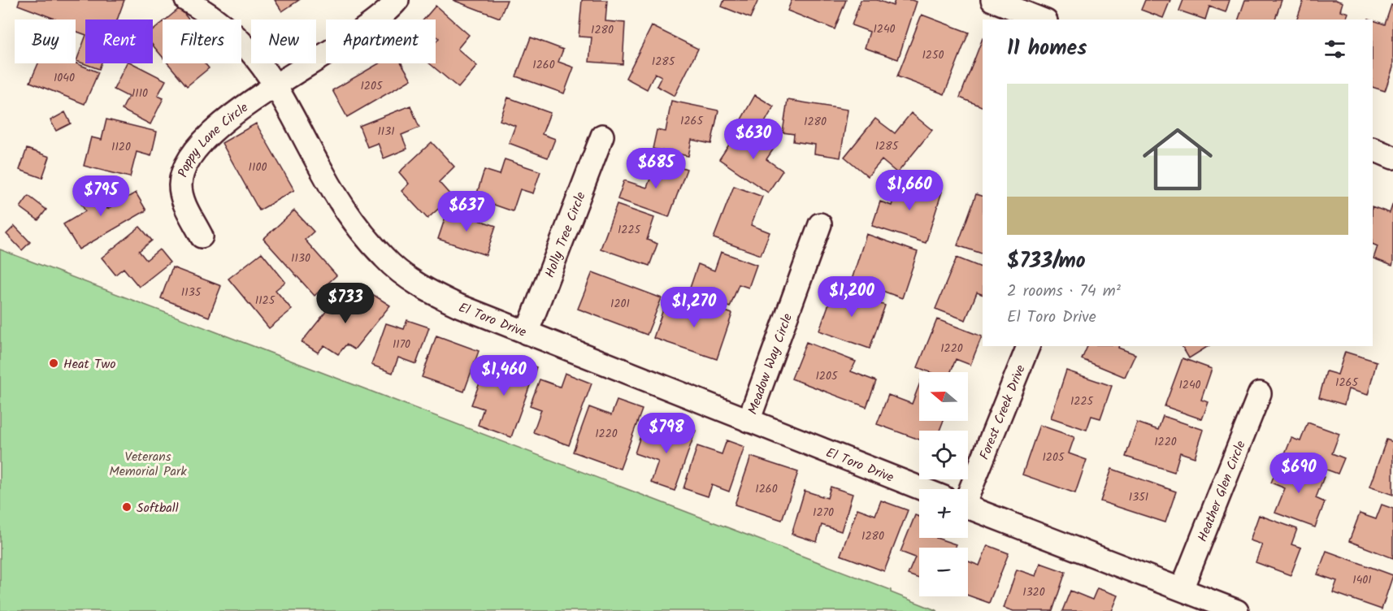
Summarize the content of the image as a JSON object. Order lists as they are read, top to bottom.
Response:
{
  "streets": {
    "street": [
      "Poppy Lane Circle",
      "Holly Tree Circle",
      "El Toro Drive",
      "Meadow Way Circle",
      "Forest Creek Drive",
      "Heather Glen Circle"
    ]
  },
  "crossings": [
    ["Poppy Lane Circle", "El Toro Drive"],
    ["Holly Tree Circle", "El Toro Drive"],
    ["El Toro Drive", "Meadow Way Circle"]
  ],
  "parks": ["Veterans Memorial Park"],
  "places": ["Heat Two", "Softball"],
  "house_numbers": [
    "1240",
    "1280",
    "1250",
    "1285",
    "1260",
    "1040",
    "1205",
    "1110",
    "1265",
    "1280",
    "1131",
    "1285",
    "1120",
    "1100",
    "1225",
    "1130",
    "1135",
    "1125",
    "1201",
    "1170",
    "1220",
    "1205",
    "1265",
    "1240",
    "1225",
    "1220",
    "1220",
    "1205",
    "1260",
    "1351",
    "1270",
    "1280",
    "1401",
    "1320"
  ],
  "north": "left",
  "page": {
    "chip": [
      "Buy",
      "Rent",
      "Filters",
      "New",
      "Apartment"
    ],
    "heading": "11 homes",
    "list": [
      {
        "name": "$733/mo",
        "note": "2 rooms · 74 m² · El Toro Drive"
      }
    ],
    "price": [
      "$630",
      "$685",
      "$1,660",
      "$795",
      "$637",
      "$1,200",
      "$733",
      "$1,270",
      "$1,460",
      "$798",
      "$690"
    ],
    "map_buttons": ["+", "−"]
  }
}
